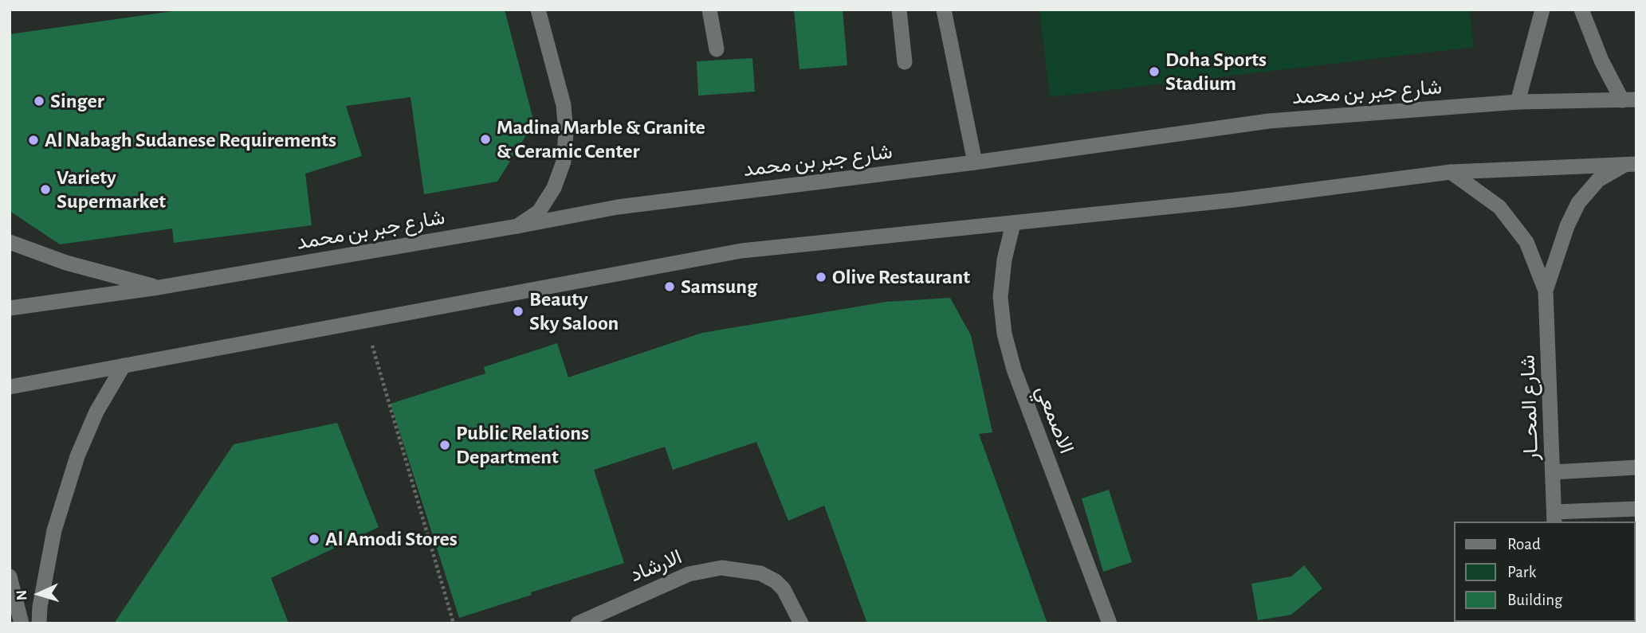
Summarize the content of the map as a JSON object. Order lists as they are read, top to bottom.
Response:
{
  "streets": {
    "street": [
      "شارع جبر بن محمد",
      "شارع المحــار",
      "الاصمعي",
      "الارشاد"
    ]
  },
  "places": [
    "Doha Sports Stadium",
    "Singer",
    "Madina Marble & Granite & Ceramic Center",
    "Al Nabagh Sudanese Requirements",
    "Variety Supermarket",
    "Olive Restaurant",
    "Samsung",
    "Beauty Sky Saloon",
    "Public Relations Department",
    "Al Amodi Stores"
  ],
  "legend": ["Road", "Park", "Building"],
  "north": "left"
}
